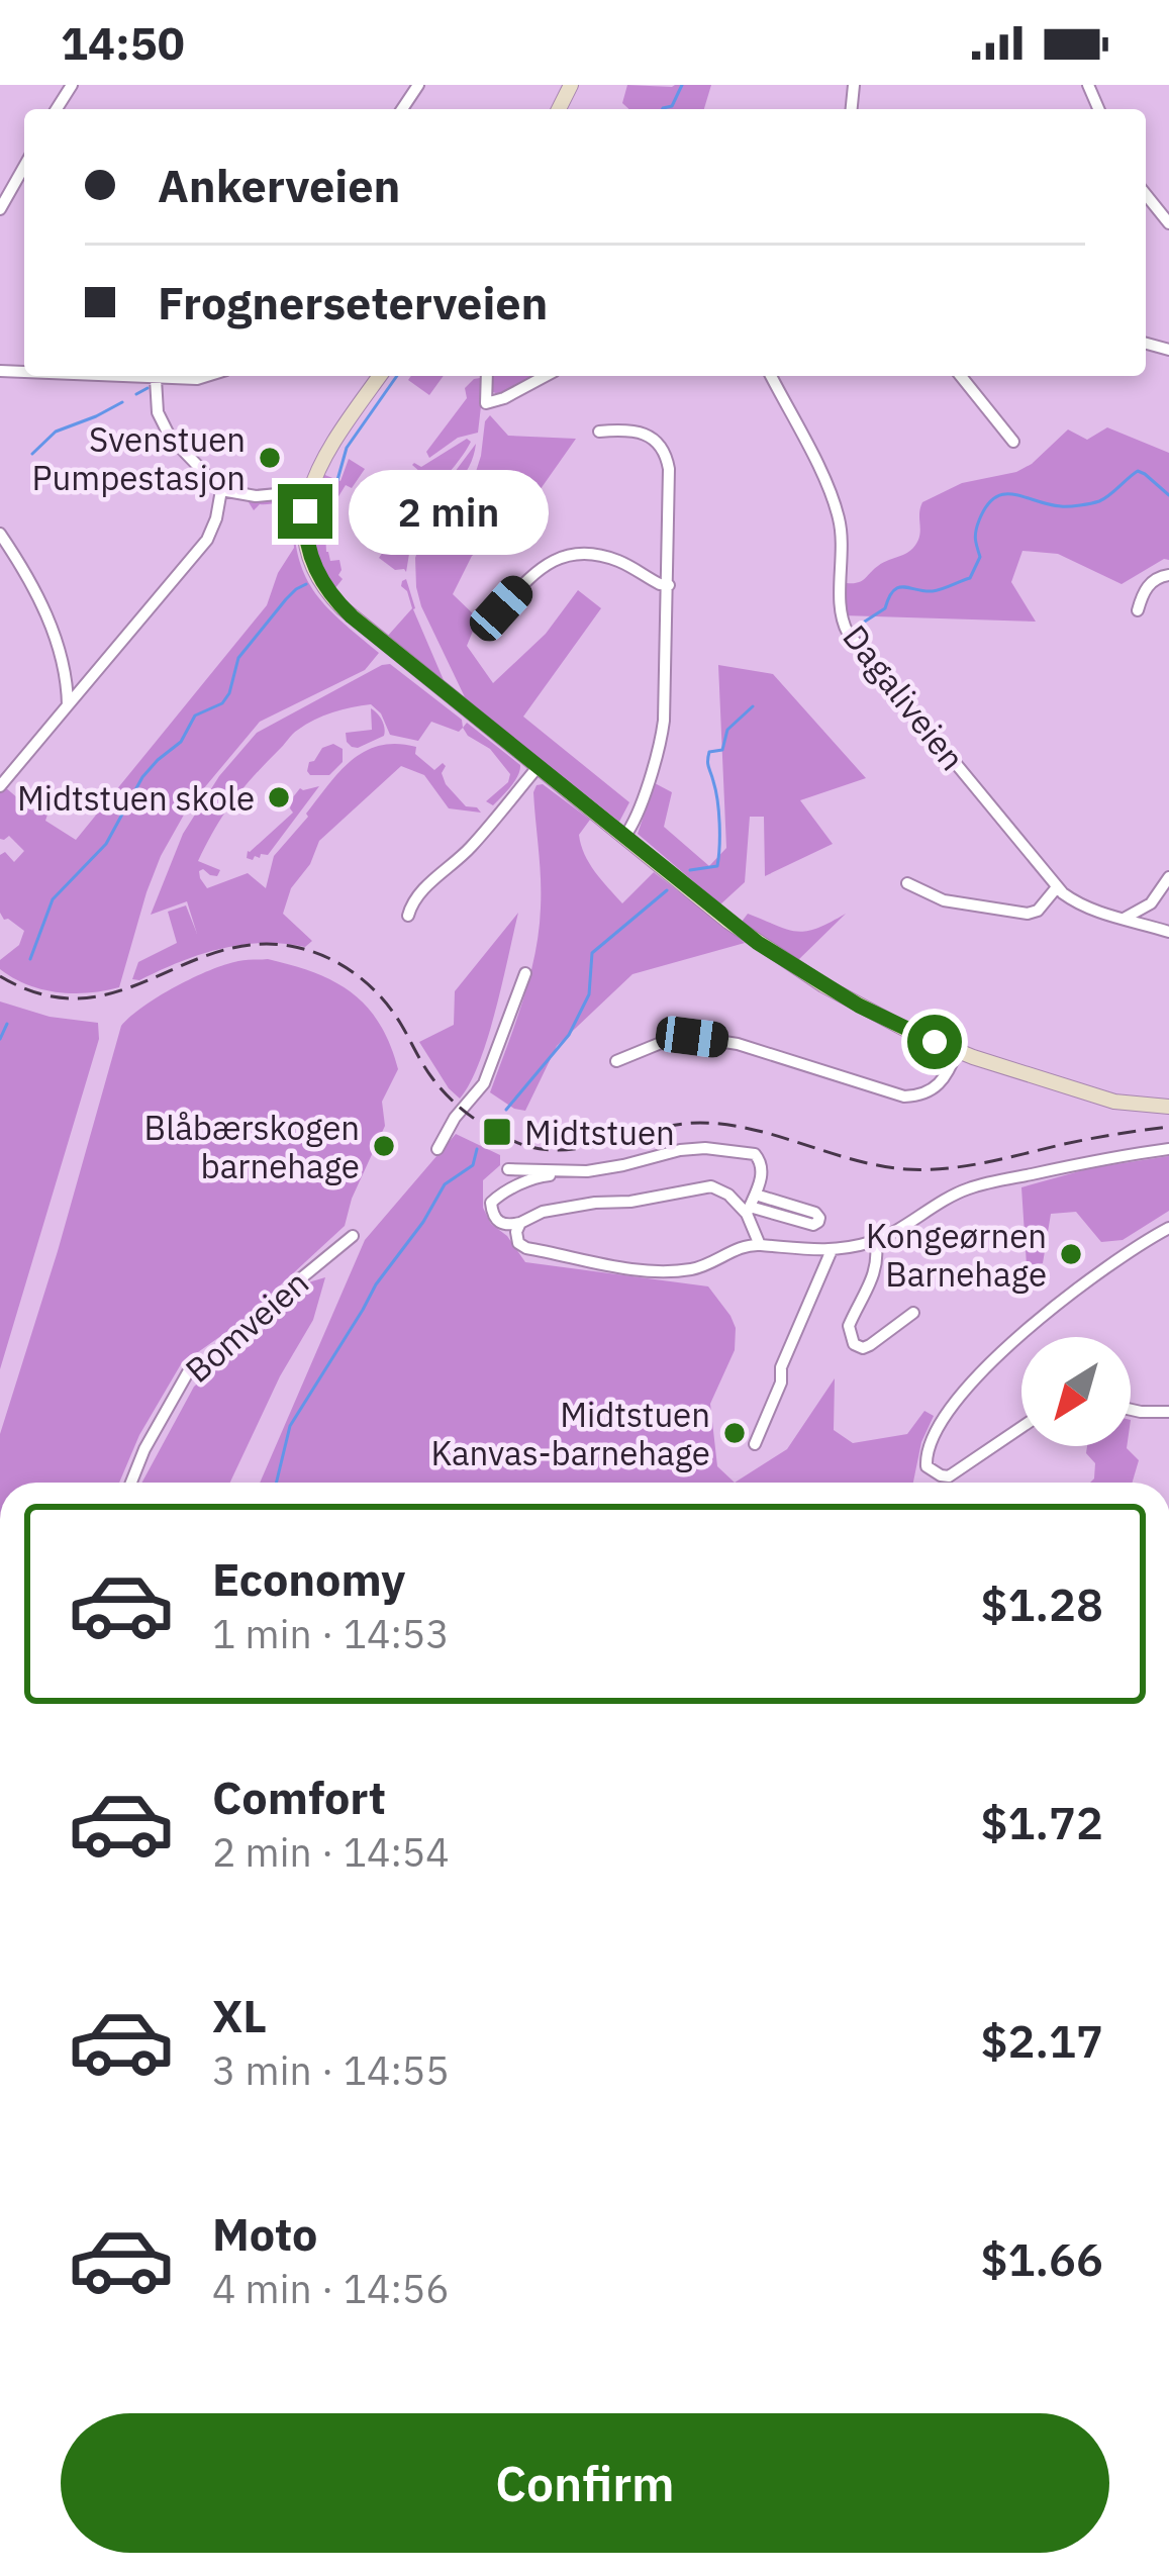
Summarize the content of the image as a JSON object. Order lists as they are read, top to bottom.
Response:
{
  "streets": {
    "street": ["Dagaliveien", "Bomveien"]
  },
  "places": {
    "other": [
      "Svenstuen Pumpestasjon",
      "Midtstuen skole",
      "Blåbærskogen barnehage",
      "Kongeørnen Barnehage",
      "Midtstuen Kanvas-barnehage"
    ],
    "transit": ["Midtstuen"]
  },
  "north": "bottom left",
  "page": {
    "status": "14:50",
    "banner": ["Ankerveien", "Frognerseterveien"],
    "bubble": "2 min",
    "list": [
      {
        "name": "Economy",
        "note": "1 min · 14:53",
        "value": "$1.28"
      },
      {
        "name": "Comfort",
        "note": "2 min · 14:54",
        "value": "$1.72"
      },
      {
        "name": "XL",
        "note": "3 min · 14:55",
        "value": "$2.17"
      },
      {
        "name": "Moto",
        "note": "4 min · 14:56",
        "value": "$1.66"
      }
    ],
    "buttons": "Confirm"
  }
}
